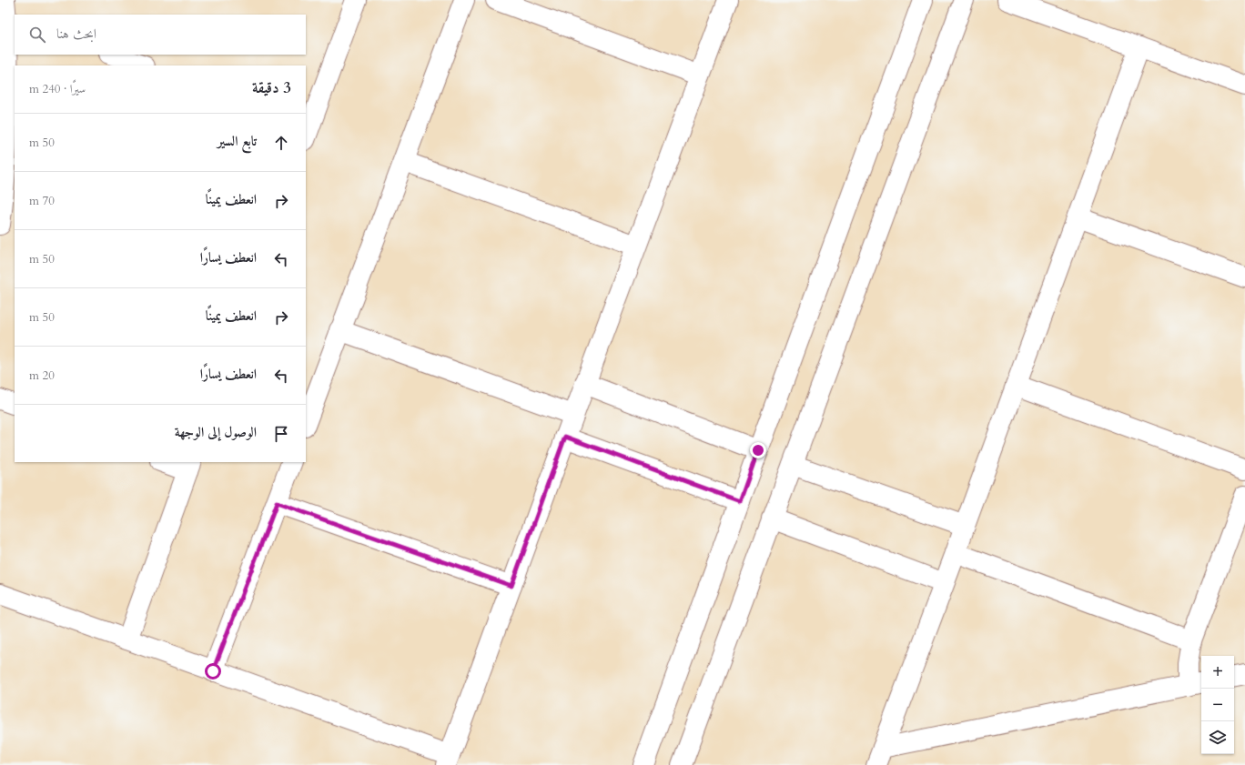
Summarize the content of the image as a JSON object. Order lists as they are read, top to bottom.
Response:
{
  "page": {
    "search": "ابحث هنا",
    "heading": ["3 دقيقة", "سيرًا · 240 m"],
    "list": [
      ["تابع السير", "50 m"],
      ["انعطف يمينًا", "70 m"],
      ["انعطف يسارًا", "50 m"],
      ["انعطف يمينًا", "50 m"],
      ["انعطف يسارًا", "20 m"],
      "الوصول إلى الوجهة"
    ],
    "map_buttons": ["+", "−"]
  }
}
